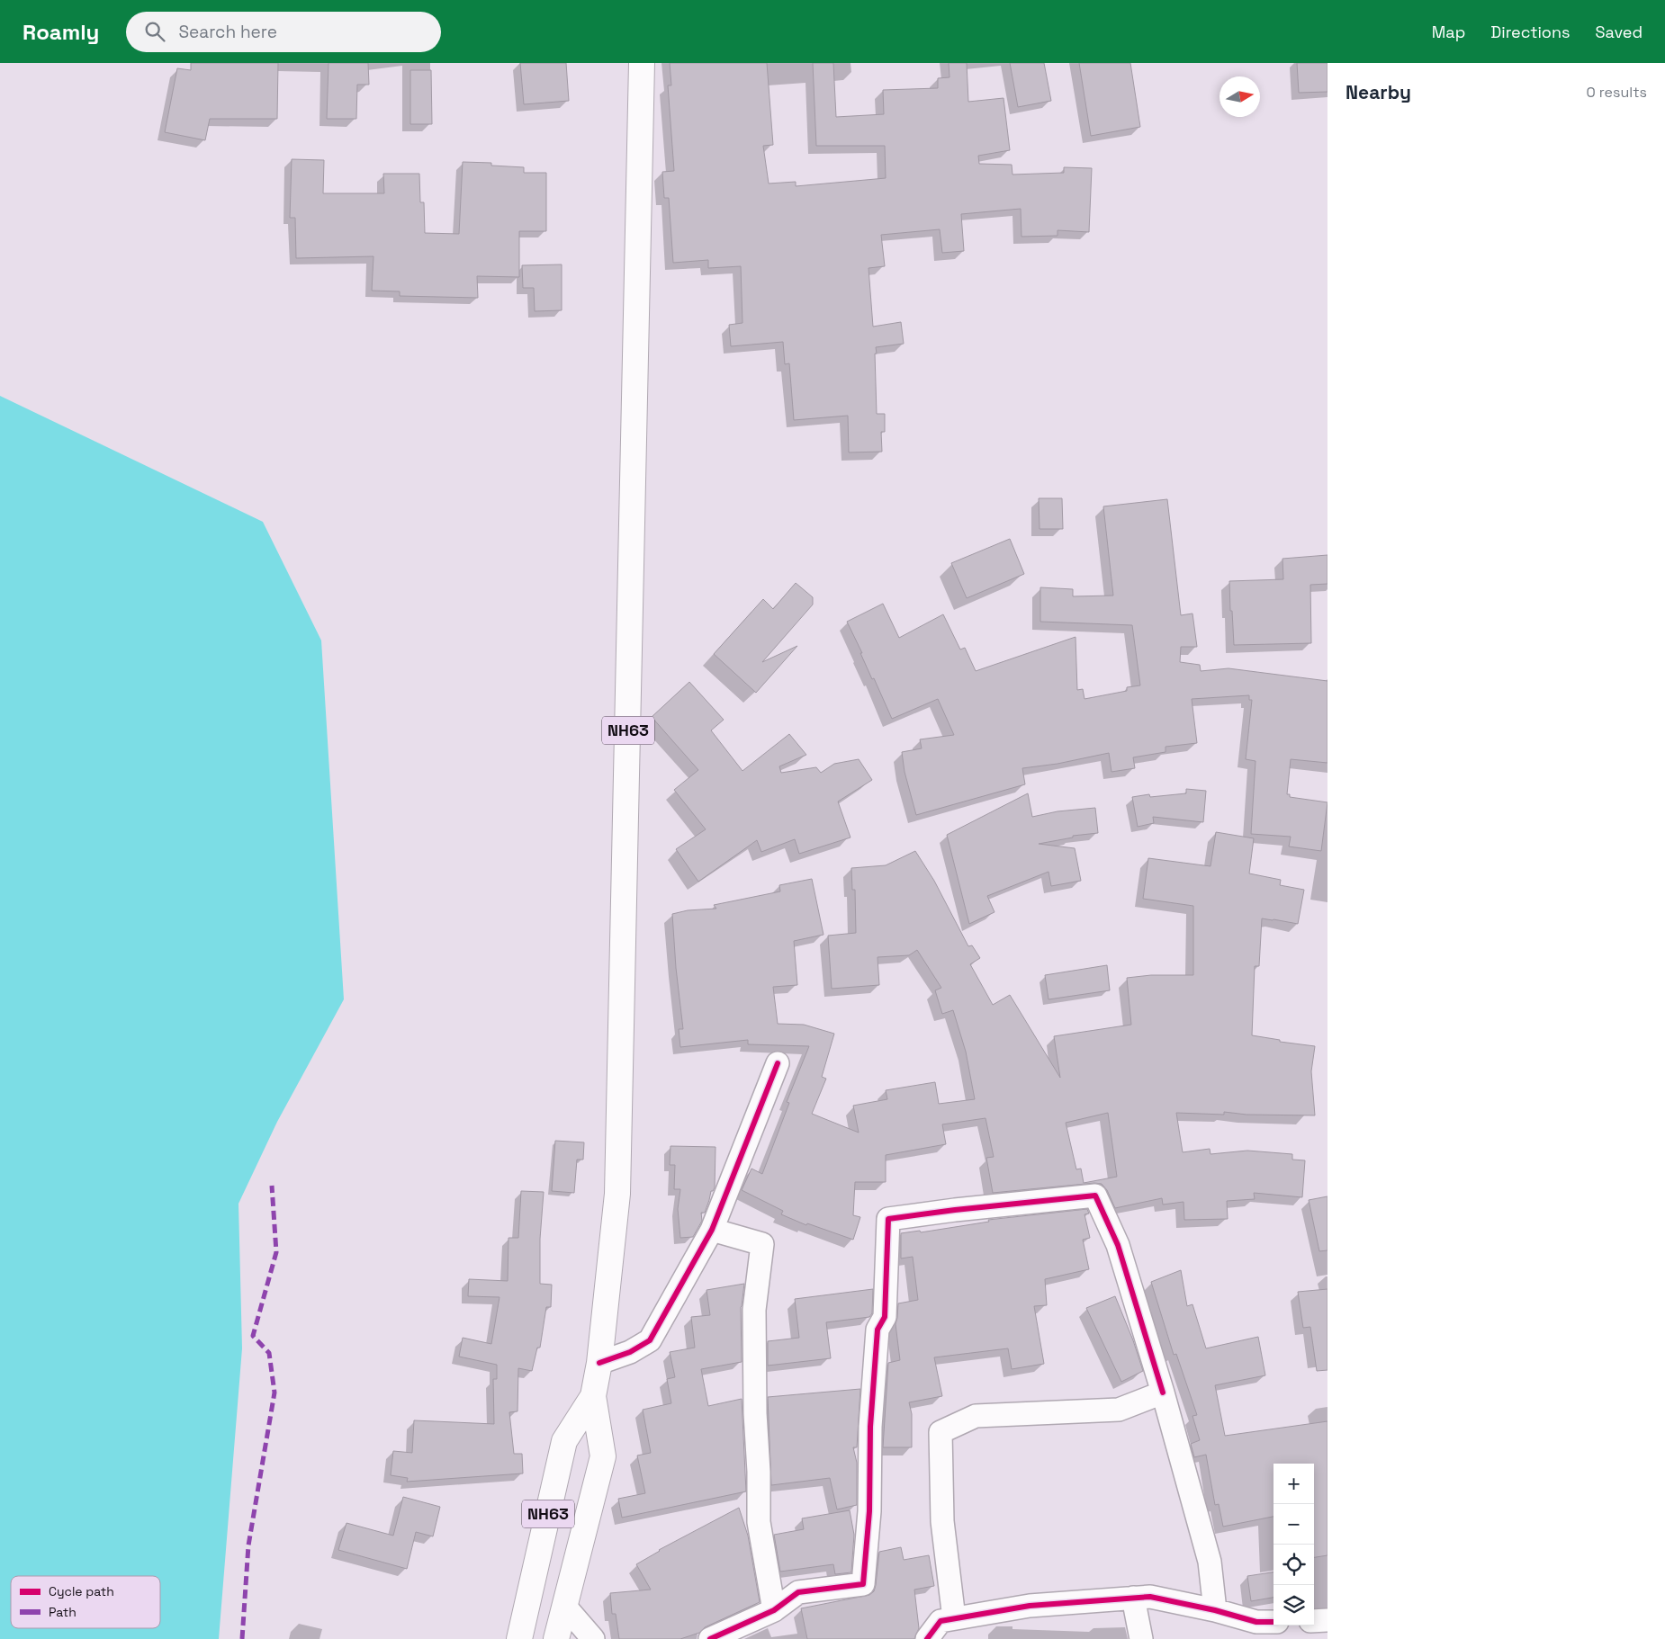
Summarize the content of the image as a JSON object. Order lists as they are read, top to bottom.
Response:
{
  "streets": {
    "highway": ["NH63"]
  },
  "legend": ["Cycle path", "Path"],
  "north": "right",
  "page": {
    "header": "Roamly",
    "search": "Search here",
    "nav": ["Map", "Directions", "Saved"],
    "heading": ["Nearby", "0 results"],
    "map_buttons": ["+", "−"]
  }
}
